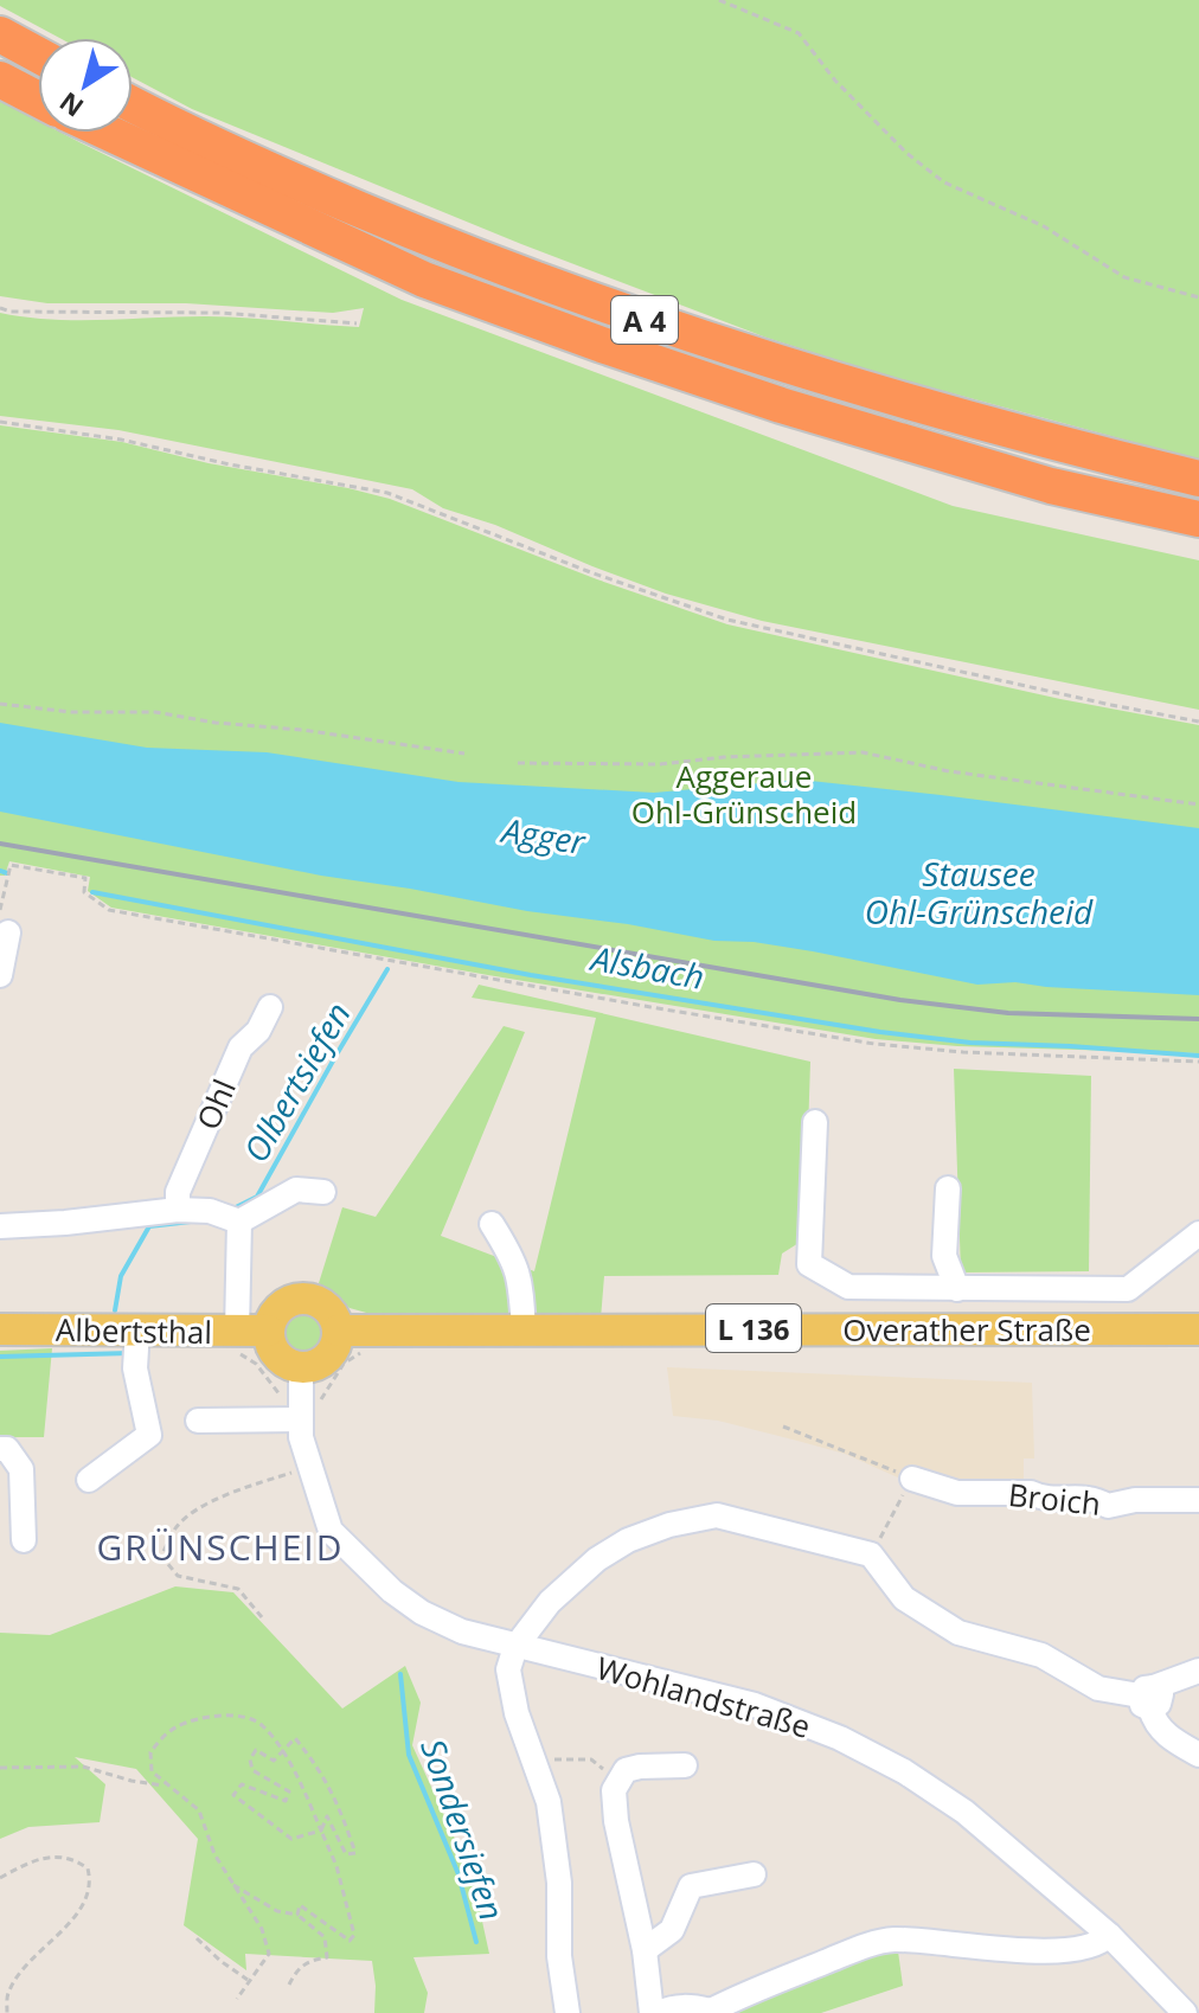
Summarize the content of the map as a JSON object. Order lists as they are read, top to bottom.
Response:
{
  "streets": {
    "highway": ["A 4"],
    "main road": ["L 136", "Overather Straße", "Albertsthal"],
    "street": ["Ohl", "Broich", "Wohlandstraße"]
  },
  "crossings": [
    ["Overather Straße", "Albertsthal"],
    ["Overather Straße", "Wohlandstraße"],
    ["Albertsthal", "Wohlandstraße"]
  ],
  "districts": ["GRÜNSCHEID"],
  "water": [
    "Agger",
    "Stausee Ohl-Grünscheid",
    "Alsbach",
    "Olbertsiefen",
    "Sondersiefen"
  ],
  "parks": ["Aggeraue Ohl-Grünscheid"],
  "north": "bottom left"
}
